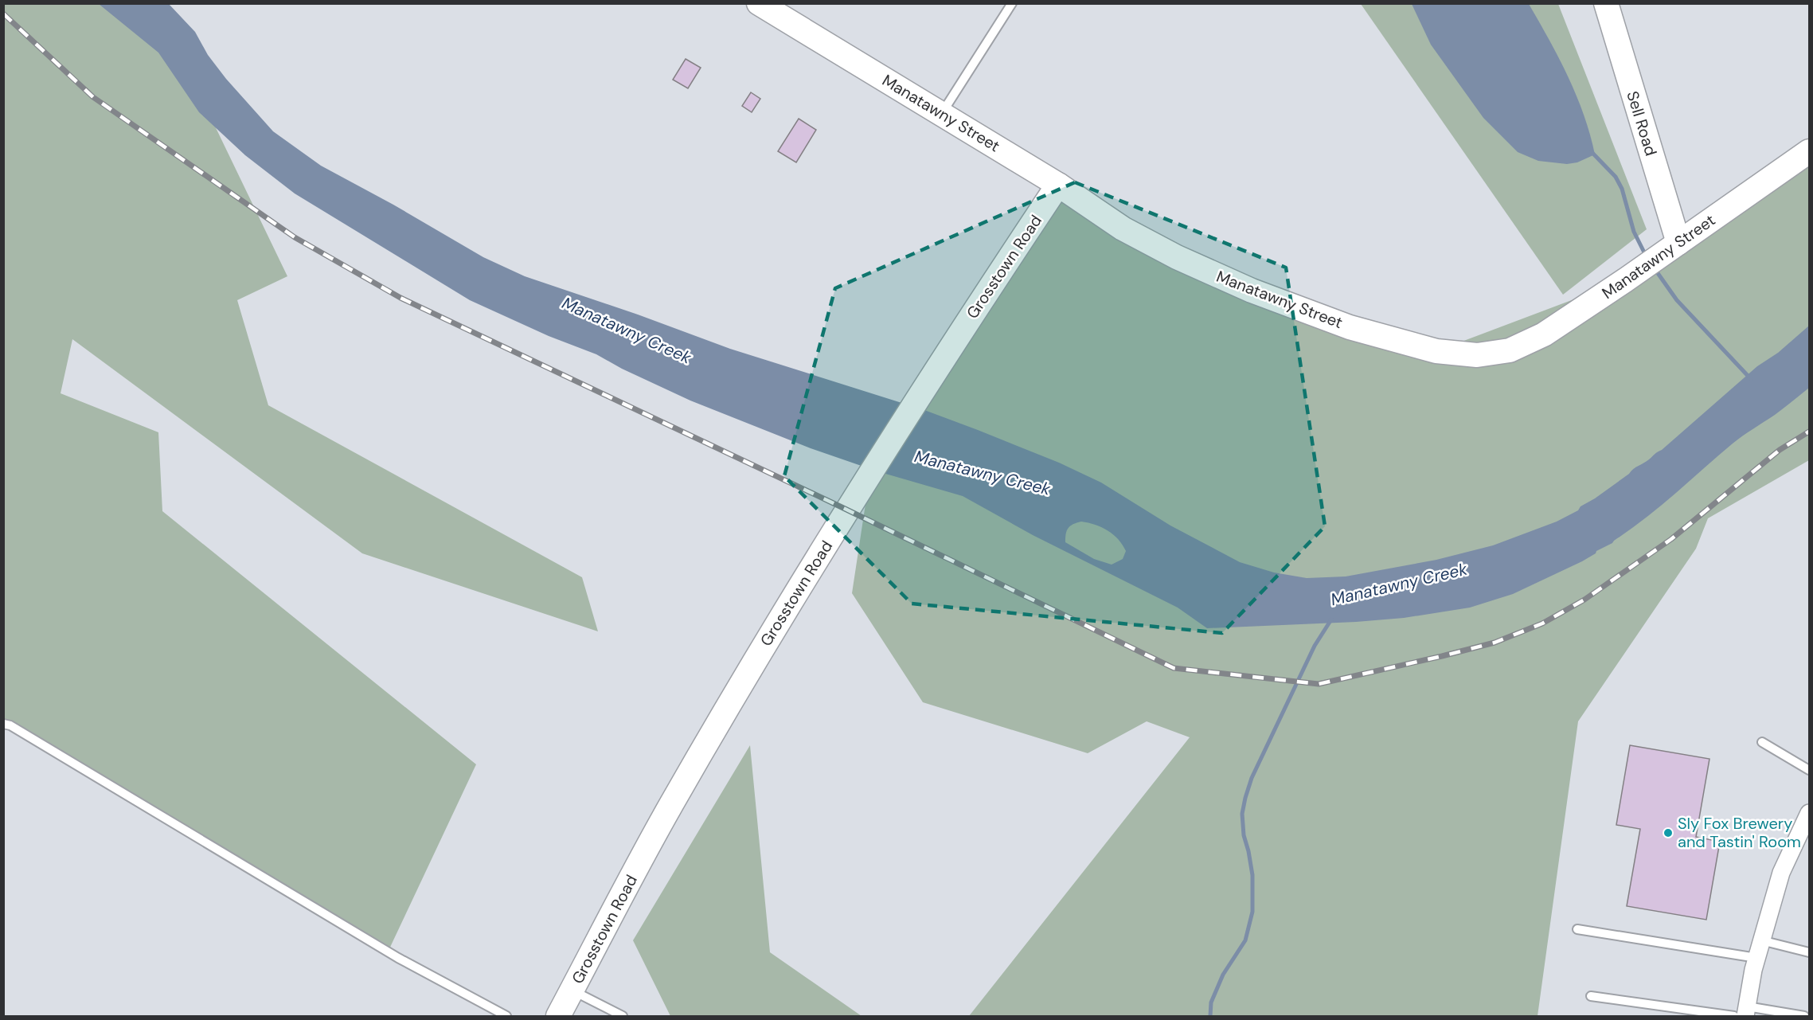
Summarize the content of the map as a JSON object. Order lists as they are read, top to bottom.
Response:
{
  "streets": {
    "street": ["Manatawny Street", "Sell Road", "Grosstown Road"]
  },
  "crossings": [
    ["Manatawny Street", "Sell Road"],
    ["Manatawny Street", "Grosstown Road"]
  ],
  "water": ["Manatawny Creek"],
  "places": ["Sly Fox Brewery and Tastin' Room"]
}
